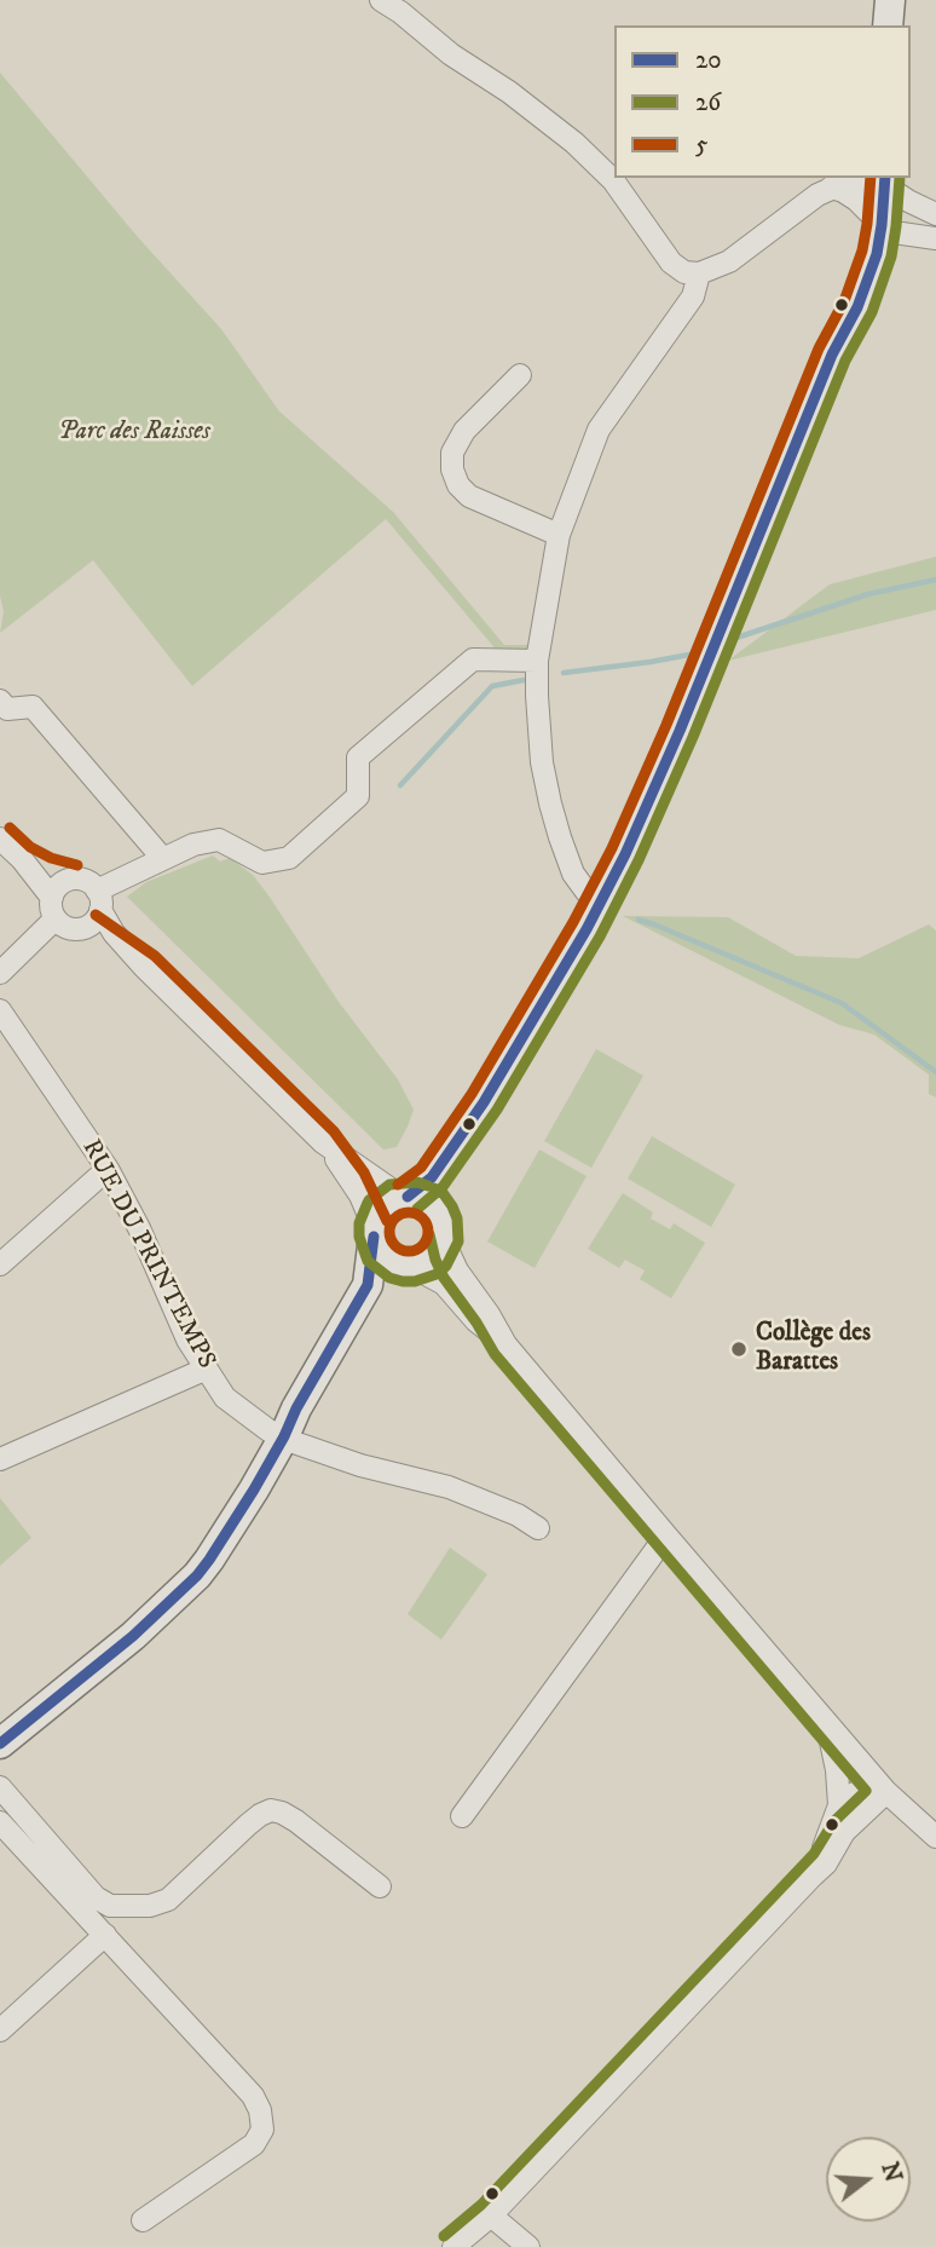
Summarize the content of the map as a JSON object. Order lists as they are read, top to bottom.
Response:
{
  "streets": {
    "street": ["RUE DU PRINTEMPS"]
  },
  "parks": ["Parc des Raisses"],
  "places": ["Collège des Barattes"],
  "lines": ["transit line 20", "transit line 26", "transit line 5"],
  "legend": ["20", "26", "5"],
  "north": "right"
}
